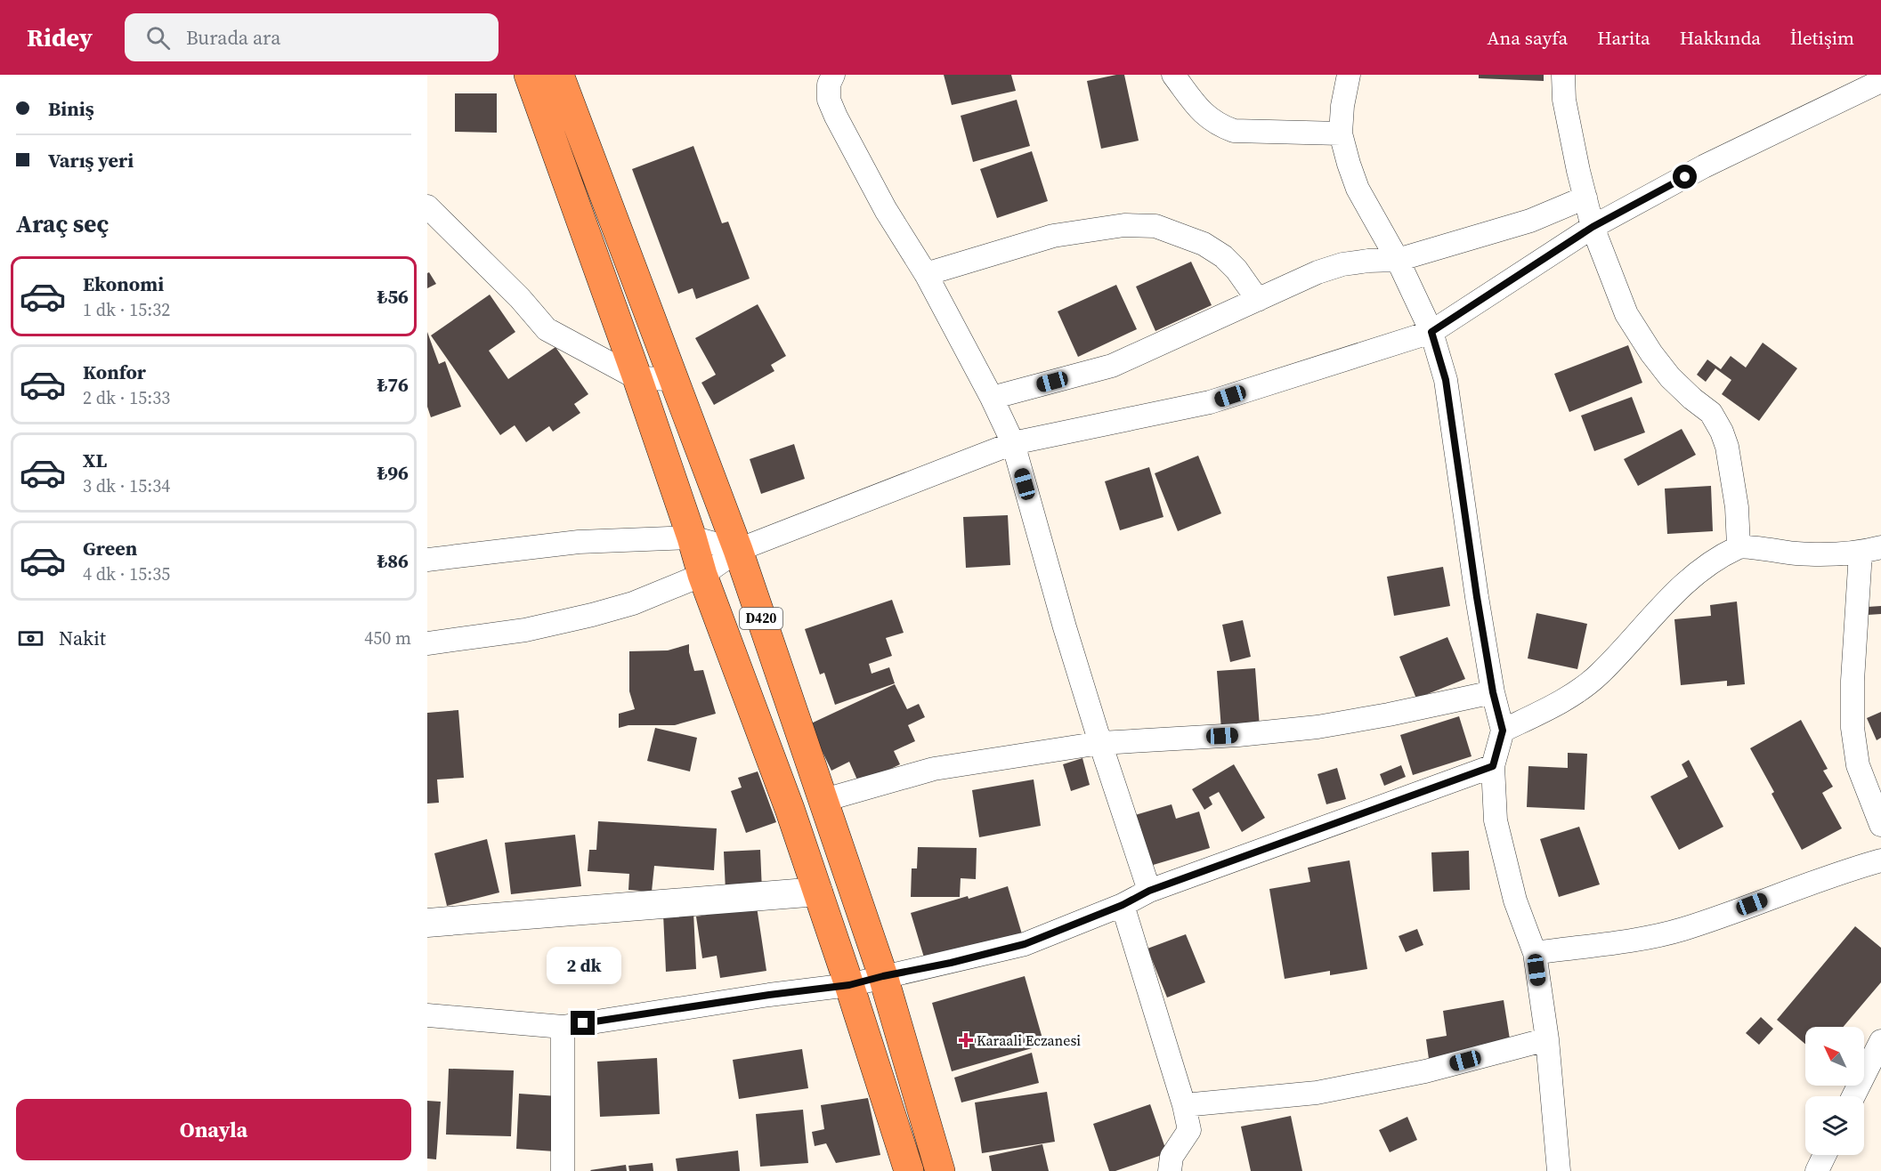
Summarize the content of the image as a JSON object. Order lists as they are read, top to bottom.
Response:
{
  "streets": {
    "highway": ["D420"]
  },
  "places": {
    "health": ["Karaali Eczanesi"]
  },
  "north": "top left",
  "page": {
    "header": "Ridey",
    "search": "Burada ara",
    "nav": [
      "Ana sayfa",
      "Harita",
      "Hakkında",
      "İletişim"
    ],
    "banner": ["Biniş", "Varış yeri"],
    "heading": "Araç seç",
    "list": [
      {
        "name": "Ekonomi",
        "note": "1 dk · 15:32",
        "value": "₺56"
      },
      {
        "name": "Konfor",
        "note": "2 dk · 15:33",
        "value": "₺76"
      },
      {
        "name": "XL",
        "note": "3 dk · 15:34",
        "value": "₺96"
      },
      {
        "name": "Green",
        "note": "4 dk · 15:35",
        "value": "₺86"
      }
    ],
    "pay": ["Nakit", "450 m"],
    "bubble": "2 dk",
    "buttons": "Onayla"
  }
}
